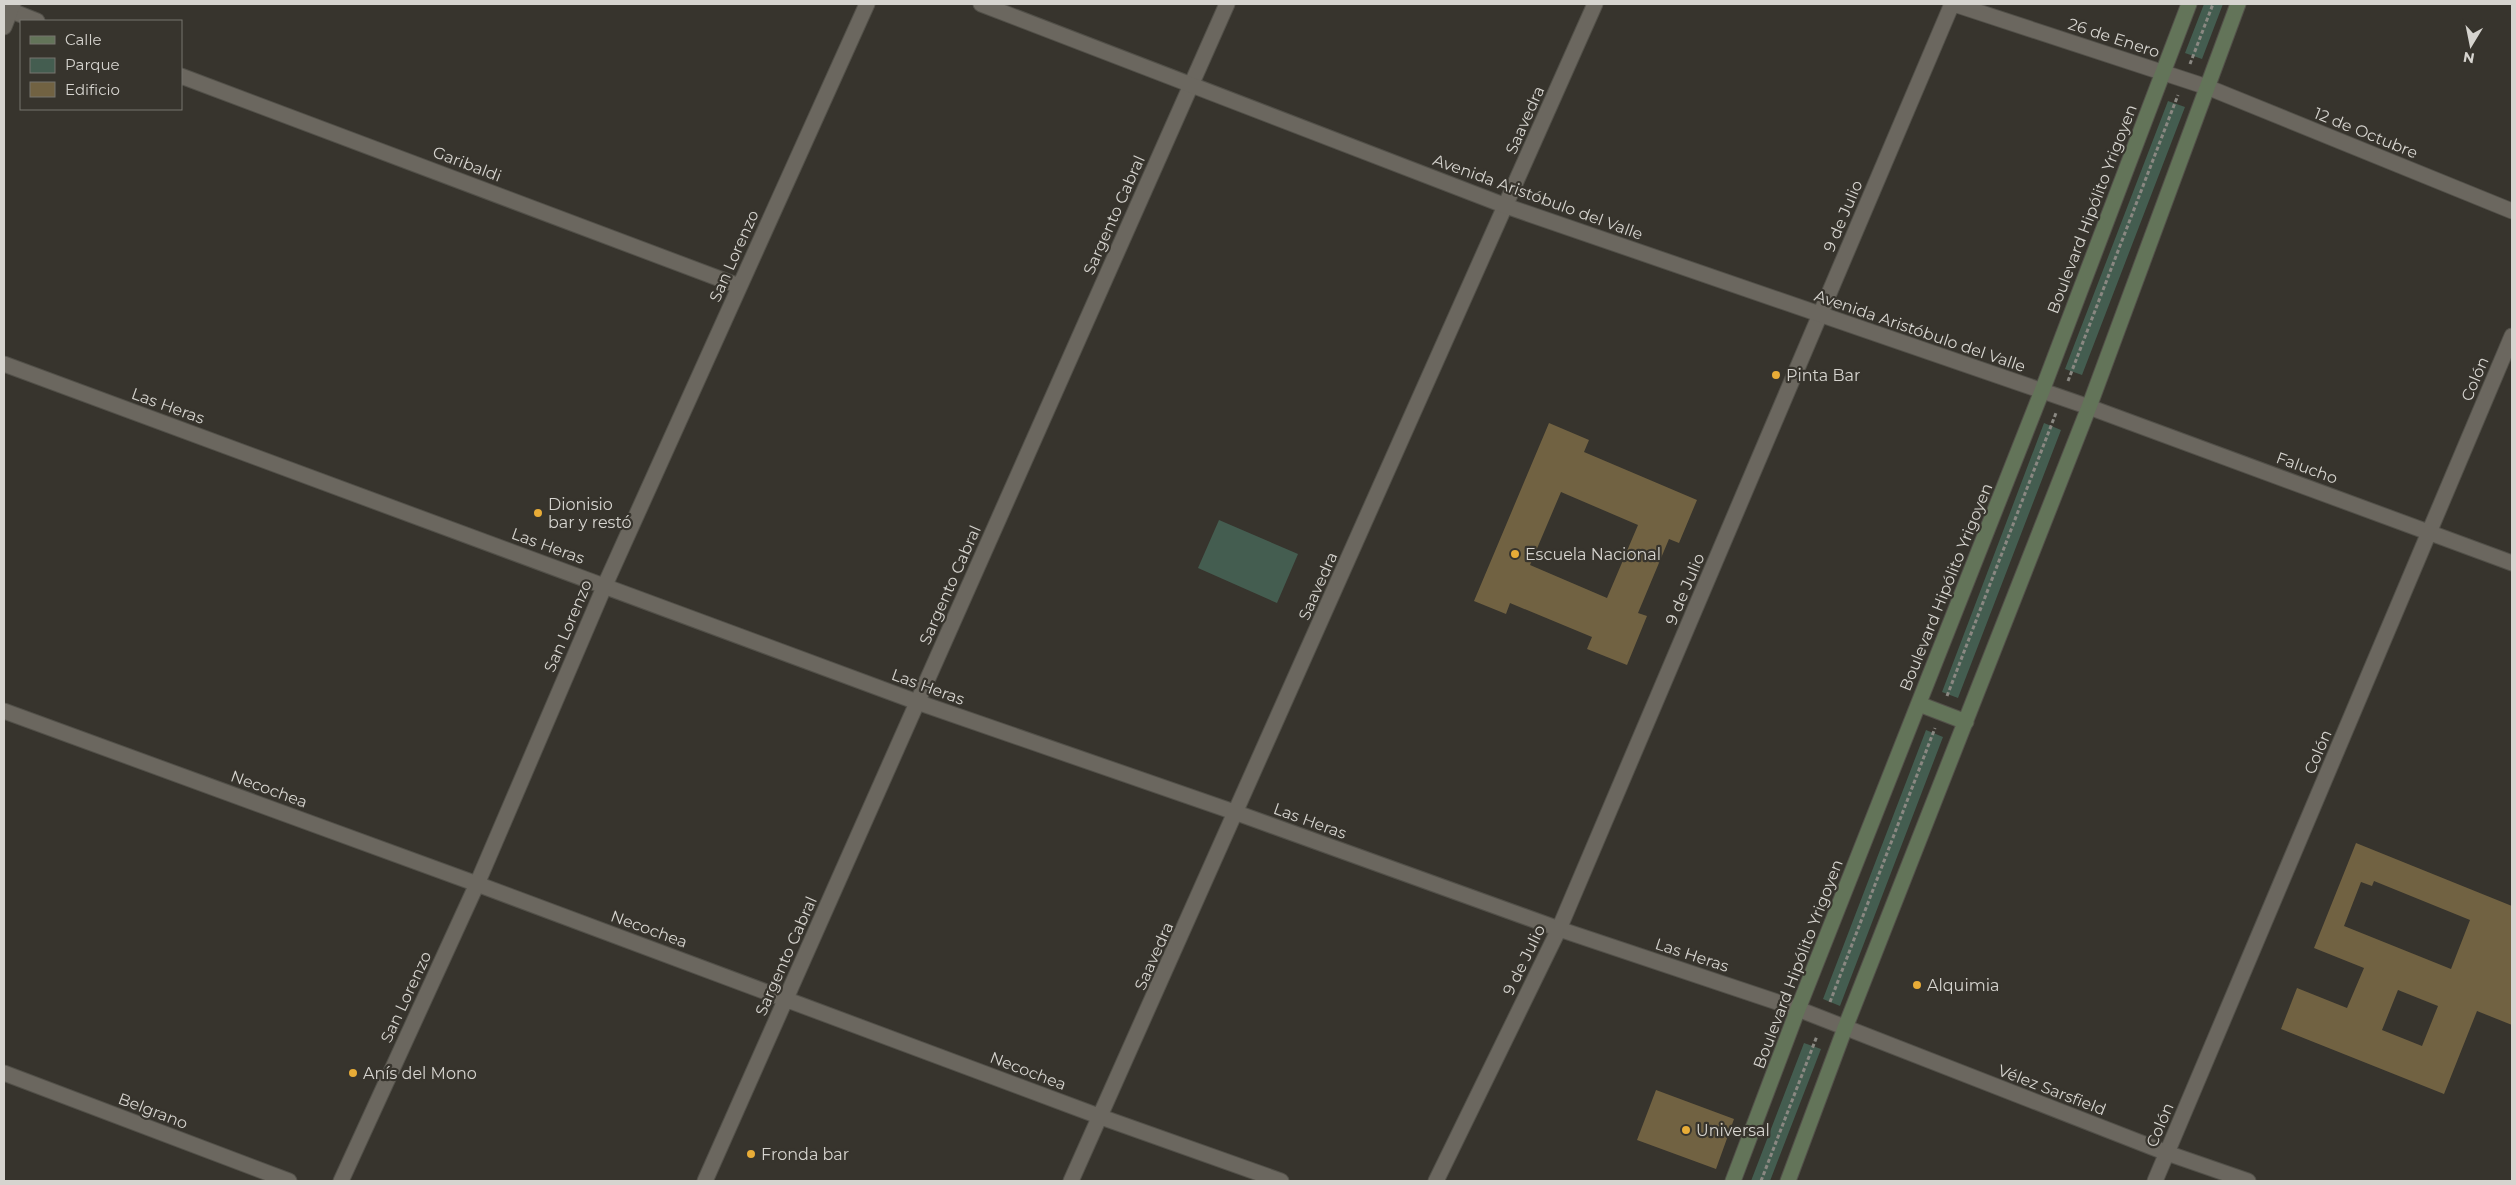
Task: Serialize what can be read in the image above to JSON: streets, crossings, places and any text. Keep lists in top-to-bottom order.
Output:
{
  "streets": {
    "main road": ["Boulevard Hipólito Yrigoyen"],
    "street": [
      "26 de Enero",
      "Saavedra",
      "12 de Octubre",
      "Garibaldi",
      "Avenida Aristóbulo del Valle",
      "Sargento Cabral",
      "9 de Julio",
      "San Lorenzo",
      "Colón",
      "Las Heras",
      "Falucho",
      "Necochea",
      "Vélez Sarsfield",
      "Belgrano"
    ]
  },
  "crossings": [
    ["26 de Enero", "12 de Octubre"],
    ["26 de Enero", "Boulevard Hipólito Yrigoyen"],
    ["26 de Enero", "9 de Julio"],
    ["Saavedra", "Avenida Aristóbulo del Valle"],
    ["Saavedra", "Las Heras"],
    ["Saavedra", "Necochea"],
    ["Garibaldi", "San Lorenzo"],
    ["Avenida Aristóbulo del Valle", "Boulevard Hipólito Yrigoyen"],
    ["Avenida Aristóbulo del Valle", "Sargento Cabral"],
    ["Avenida Aristóbulo del Valle", "9 de Julio"],
    ["Avenida Aristóbulo del Valle", "Falucho"],
    ["Boulevard Hipólito Yrigoyen", "Las Heras"],
    ["Sargento Cabral", "Las Heras"],
    ["Sargento Cabral", "Necochea"],
    ["9 de Julio", "Las Heras"],
    ["San Lorenzo", "Las Heras"],
    ["San Lorenzo", "Necochea"],
    ["Colón", "Falucho"],
    ["Colón", "Vélez Sarsfield"],
    ["Las Heras", "Vélez Sarsfield"]
  ],
  "places": [
    "Pinta Bar",
    "Dionisio bar y restó",
    "Escuela Nacional",
    "Alquimia",
    "Anís del Mono",
    "Universal",
    "Fronda bar"
  ],
  "legend": ["Calle", "Parque", "Edificio"],
  "north": "bottom"
}
